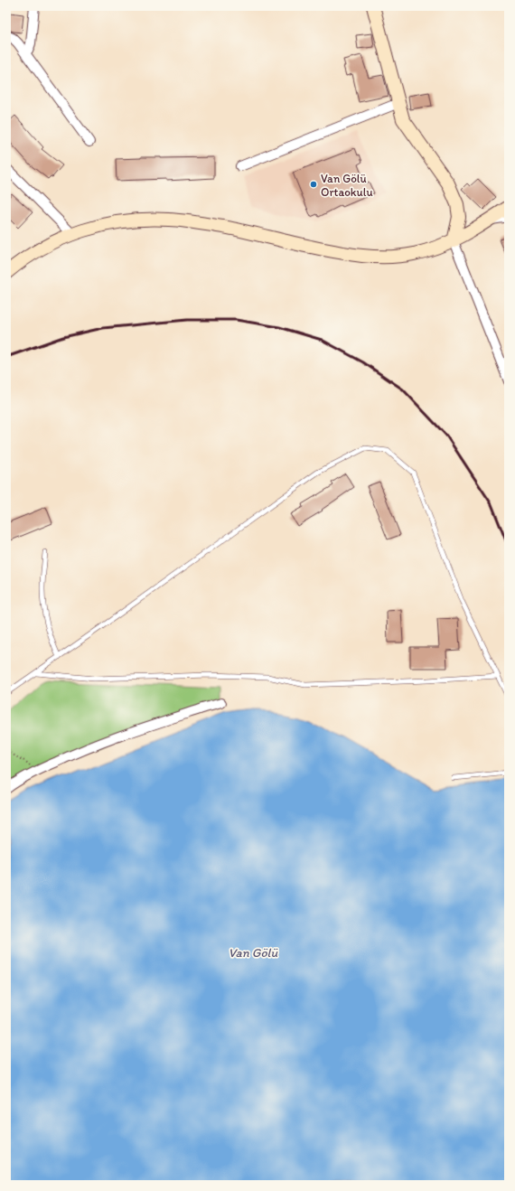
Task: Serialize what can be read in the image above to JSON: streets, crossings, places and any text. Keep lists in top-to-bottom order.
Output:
{
  "water": ["Van Gölü"],
  "places": ["Van Gölü Ortaokulu"]
}
